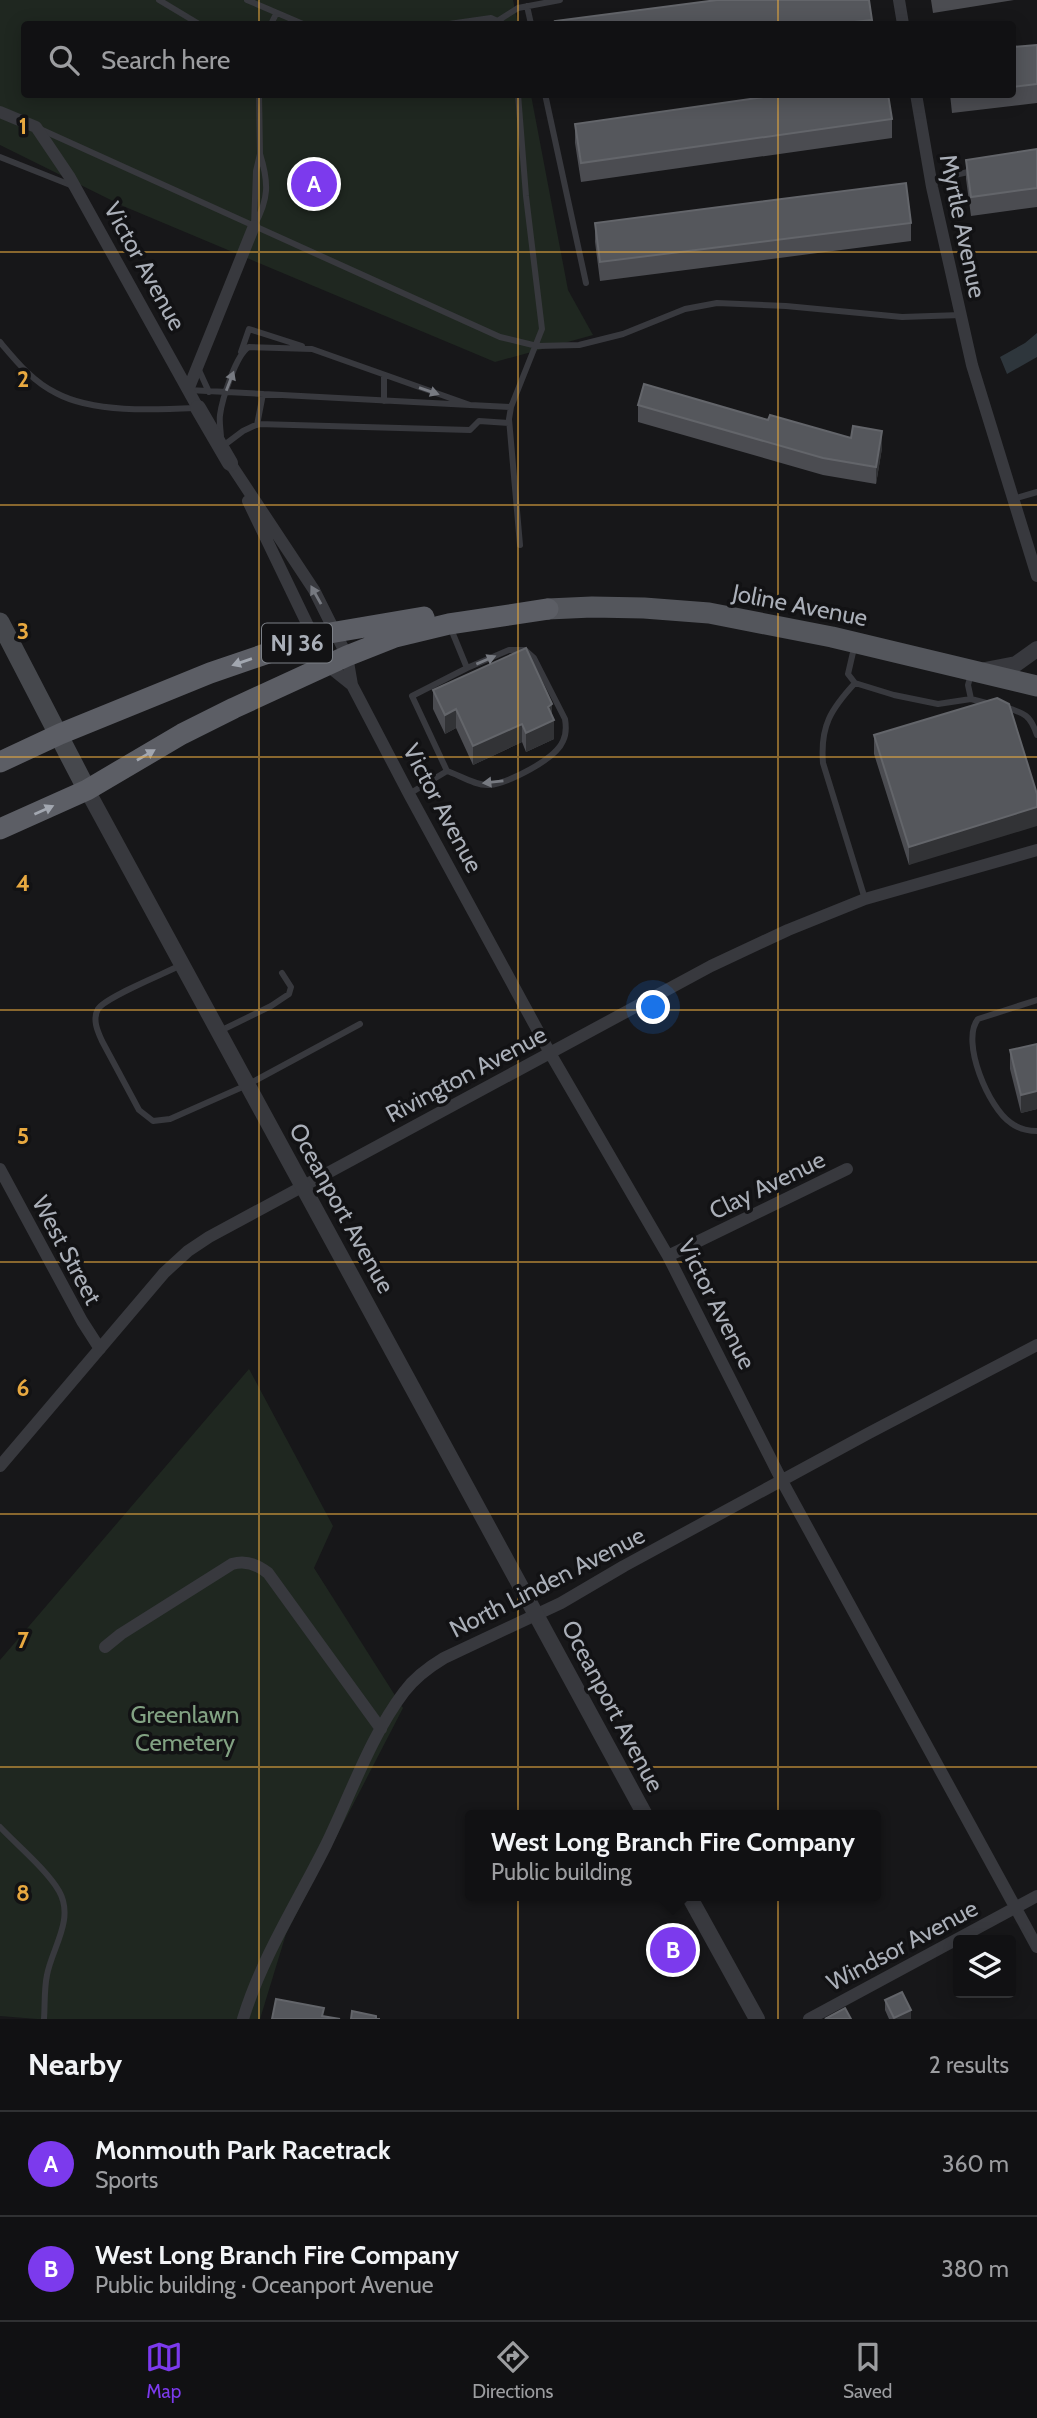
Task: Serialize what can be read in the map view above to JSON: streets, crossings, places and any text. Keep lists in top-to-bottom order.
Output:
{
  "streets": {
    "highway": ["NJ 36"],
    "main road": ["Joline Avenue", "Oceanport Avenue"],
    "street": [
      "Myrtle Avenue",
      "Victor Avenue",
      "Rivington Avenue",
      "Clay Avenue",
      "West Street",
      "North Linden Avenue",
      "Windsor Avenue"
    ]
  },
  "crossings": [
    ["Victor Avenue", "NJ 36"],
    ["Victor Avenue", "Rivington Avenue"],
    ["Victor Avenue", "Clay Avenue"],
    ["Victor Avenue", "North Linden Avenue"],
    ["Victor Avenue", "Windsor Avenue"],
    ["Joline Avenue", "NJ 36"],
    ["NJ 36", "Oceanport Avenue"],
    ["Rivington Avenue", "Oceanport Avenue"],
    ["Rivington Avenue", "West Street"],
    ["Oceanport Avenue", "North Linden Avenue"]
  ],
  "parks": ["Greenlawn Cemetery"],
  "page": {
    "search": "Search here",
    "pins": ["A", "B"],
    "popup": ["West Long Branch Fire Company", "Public building"],
    "heading": ["Nearby", "2 results"],
    "list": [
      {
        "mark": "A",
        "name": "Monmouth Park Racetrack",
        "note": "Sports",
        "value": "360 m"
      },
      {
        "mark": "B",
        "name": "West Long Branch Fire Company",
        "note": "Public building · Oceanport Avenue",
        "value": "380 m"
      }
    ],
    "nav": ["Map", "Directions", "Saved"]
  },
  "grid": {
    "rows": [
      "1",
      "2",
      "3",
      "4",
      "5",
      "6",
      "7",
      "8"
    ]
  }
}
